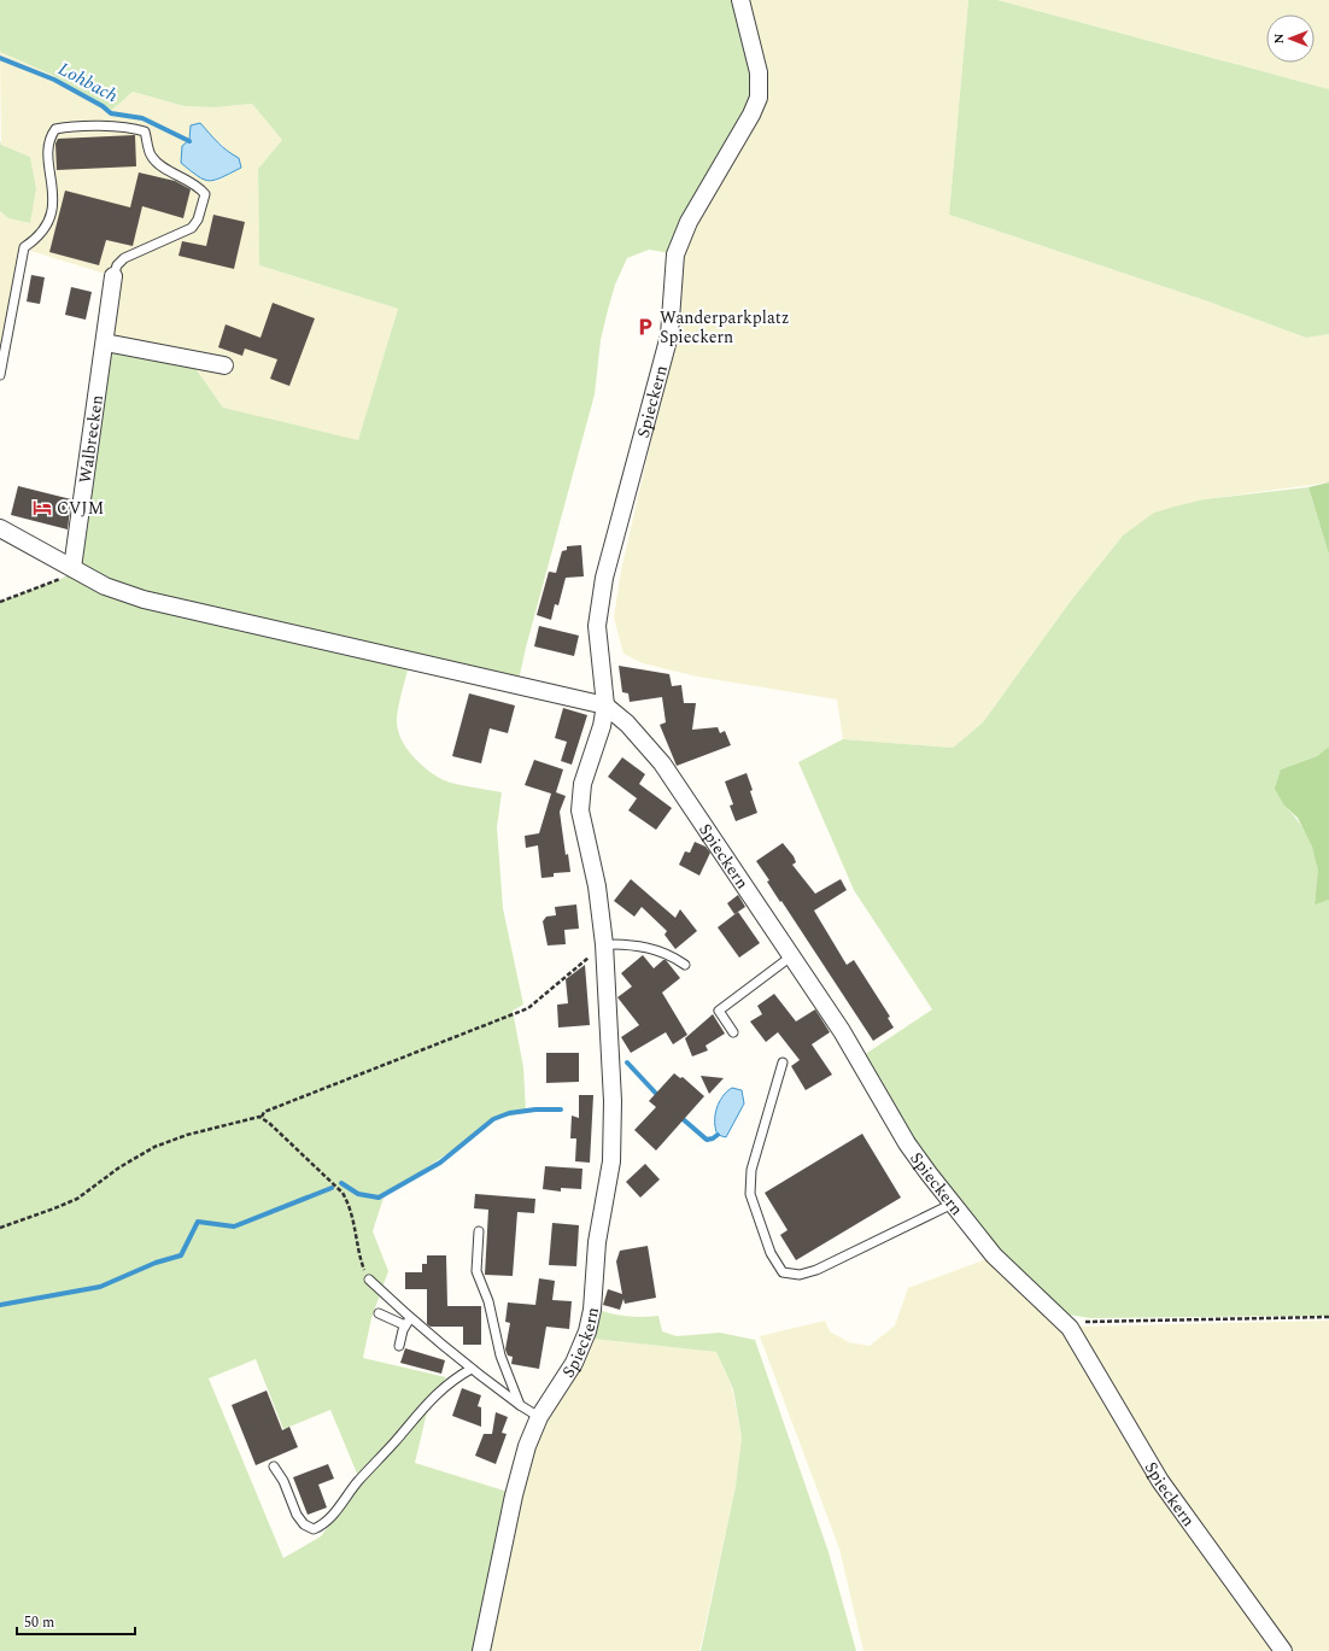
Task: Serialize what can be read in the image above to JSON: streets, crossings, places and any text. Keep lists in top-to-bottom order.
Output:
{
  "streets": {
    "street": ["Spieckern", "Walbrecken"]
  },
  "crossings": [
    ["Spieckern", "Walbrecken"]
  ],
  "water": ["Lohbach"],
  "places": {
    "parking": ["Wanderparkplatz Spieckern"],
    "hotel": ["CVJM"]
  },
  "scale_bar": "50 m",
  "north": "left"
}
